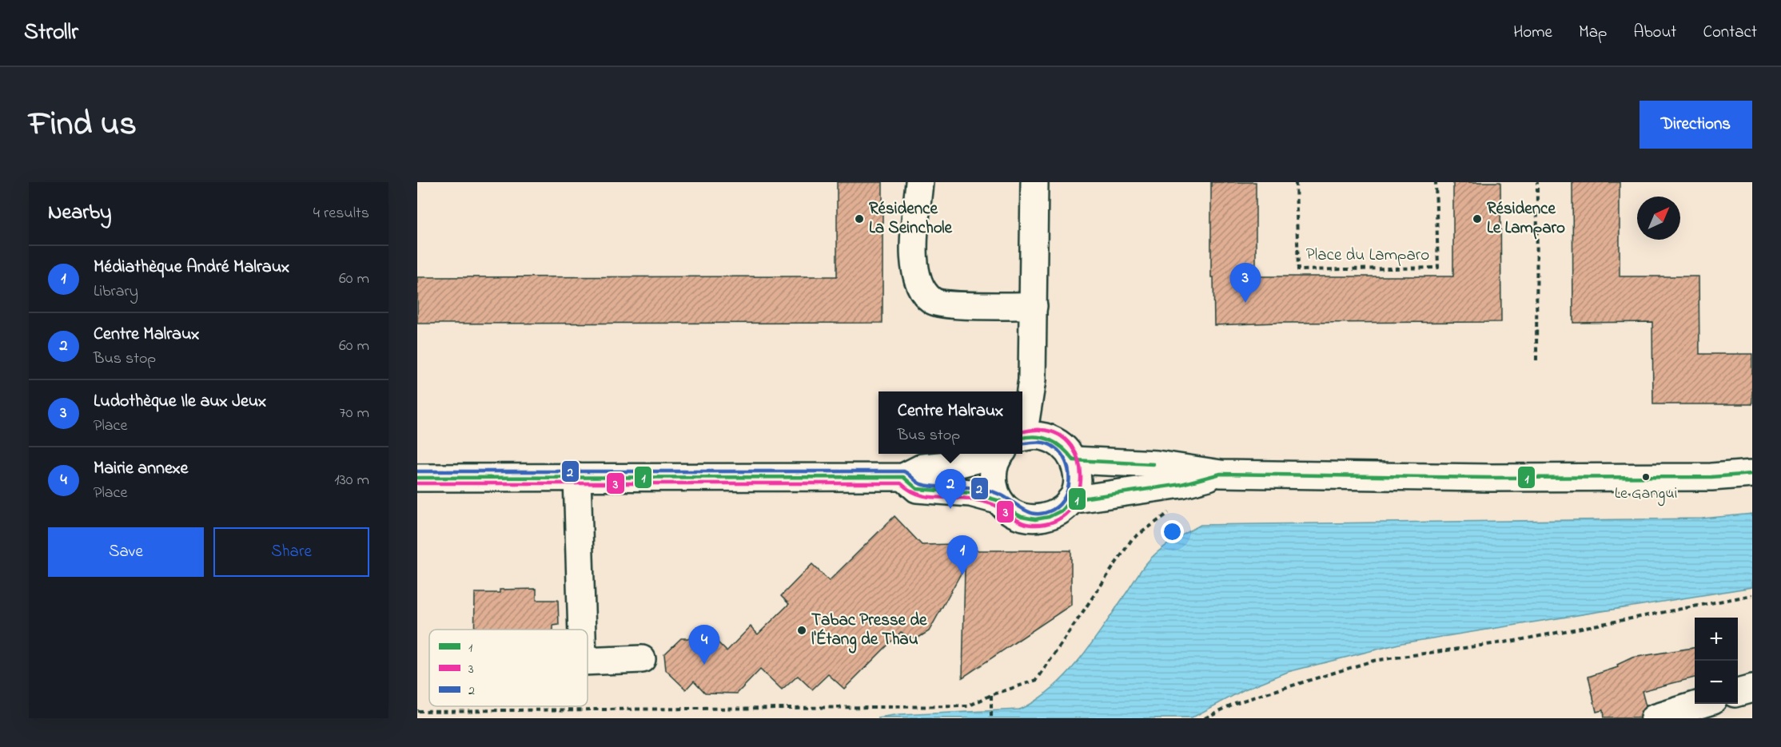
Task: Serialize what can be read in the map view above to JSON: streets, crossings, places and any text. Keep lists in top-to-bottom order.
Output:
{
  "streets": {
    "path": ["Place du Lamparo"]
  },
  "places": [
    "Résidence La Seinchole",
    "Résidence Le Lamparo",
    "Le Gangui",
    "Tabac Presse de l'Étang de Thau"
  ],
  "lines": ["transit line 3", "transit line 1", "transit line 2"],
  "legend": ["1", "3", "2"],
  "north": "top right",
  "page": {
    "header": "Strollr",
    "nav": [
      "Home",
      "Map",
      "About",
      "Contact"
    ],
    "title": "Find us",
    "buttons": [
      "Directions",
      ["Save", "Share"]
    ],
    "heading": ["Nearby", "4 results"],
    "list": [
      {
        "mark": "1",
        "name": "Médiathèque André Malraux",
        "note": "Library",
        "value": "60 m"
      },
      {
        "mark": "2",
        "name": "Centre Malraux",
        "note": "Bus stop",
        "value": "60 m"
      },
      {
        "mark": "3",
        "name": "Ludothèque Ile aux Jeux",
        "note": "Place",
        "value": "70 m"
      },
      {
        "mark": "4",
        "name": "Mairie annexe",
        "note": "Place",
        "value": "130 m"
      }
    ],
    "pins": [
      "3",
      "2",
      "1",
      "4"
    ],
    "popup": ["Centre Malraux", "Bus stop"],
    "map_buttons": ["+", "−"]
  }
}
